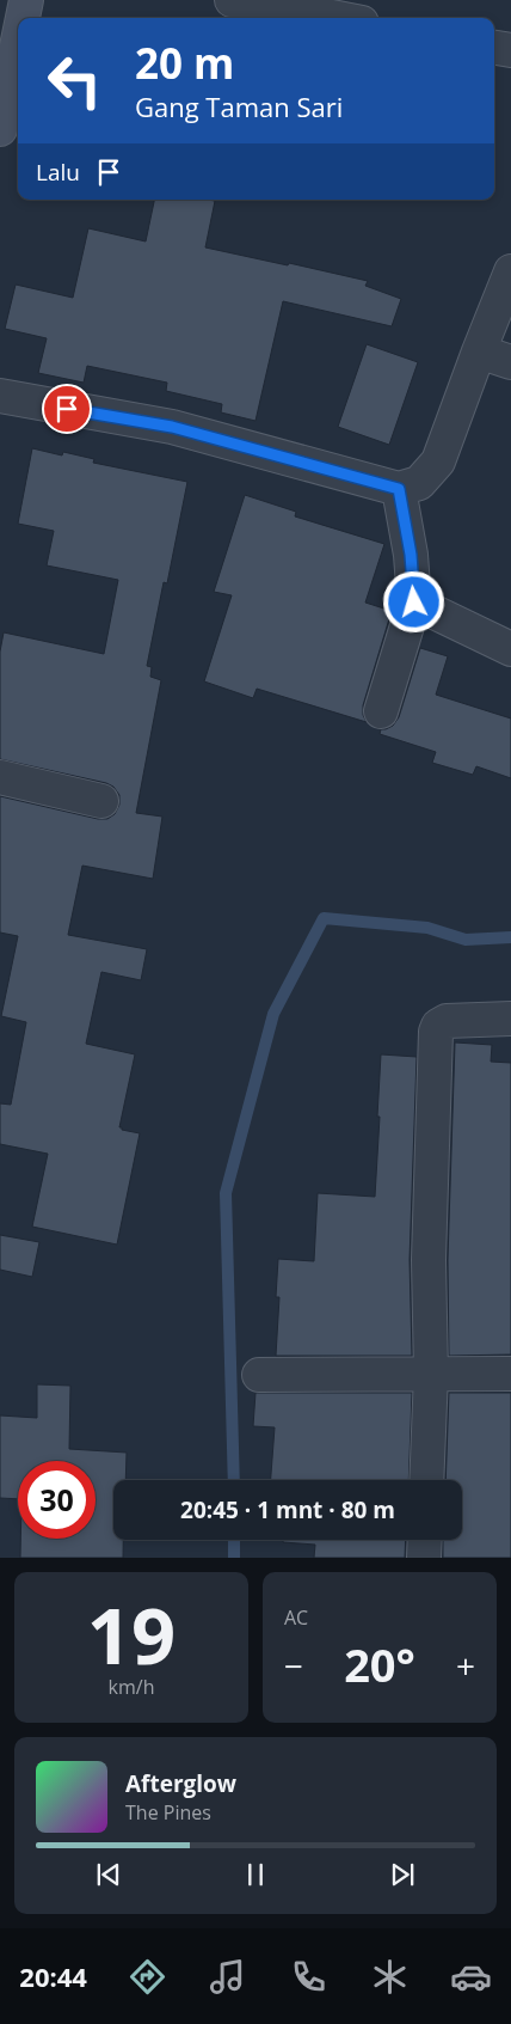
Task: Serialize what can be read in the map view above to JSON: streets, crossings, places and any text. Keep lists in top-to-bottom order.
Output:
{
  "page": {
    "turn": ["20 m", "Gang Taman Sari"],
    "then": "Lalu",
    "limit": "30",
    "trip": "20:45 · 1 mnt · 80 m",
    "tile": [
      ["19", "km/h"],
      "AC"
    ],
    "heat": ["−", "20°", "+"],
    "song": ["Afterglow", "The Pines"],
    "tabs": "20:44"
  }
}
